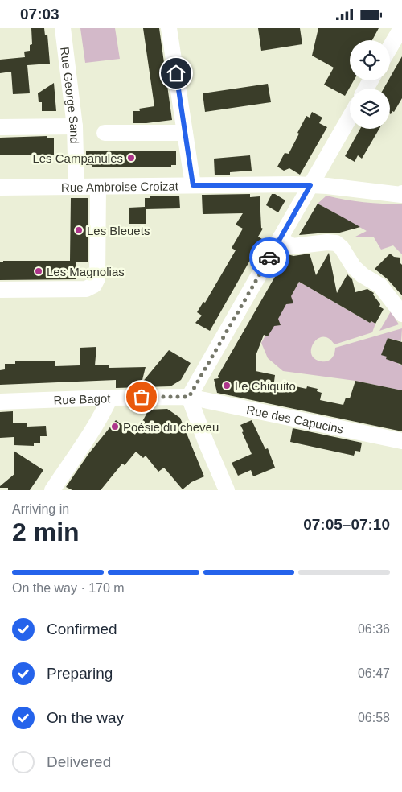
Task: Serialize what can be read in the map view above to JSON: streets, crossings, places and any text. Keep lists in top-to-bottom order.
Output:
{
  "streets": {
    "street": [
      "Rue George Sand",
      "Rue Ambroise Croizat",
      "Rue Bagot",
      "Rue des Capucins"
    ]
  },
  "crossings": [
    ["Rue George Sand", "Rue Ambroise Croizat"],
    ["Rue Bagot", "Rue des Capucins"]
  ],
  "places": [
    "Les Campanules",
    "Les Bleuets",
    "Les Magnolias",
    "Le Chiquito",
    "Poésie du cheveu"
  ],
  "page": {
    "status": "07:03",
    "heading": ["2 min", "Arriving in", "07:05–07:10"],
    "bar": "On the way · 170 m",
    "list": [
      ["Confirmed", "06:36"],
      ["Preparing", "06:47"],
      ["On the way", "06:58"],
      "Delivered"
    ]
  }
}
